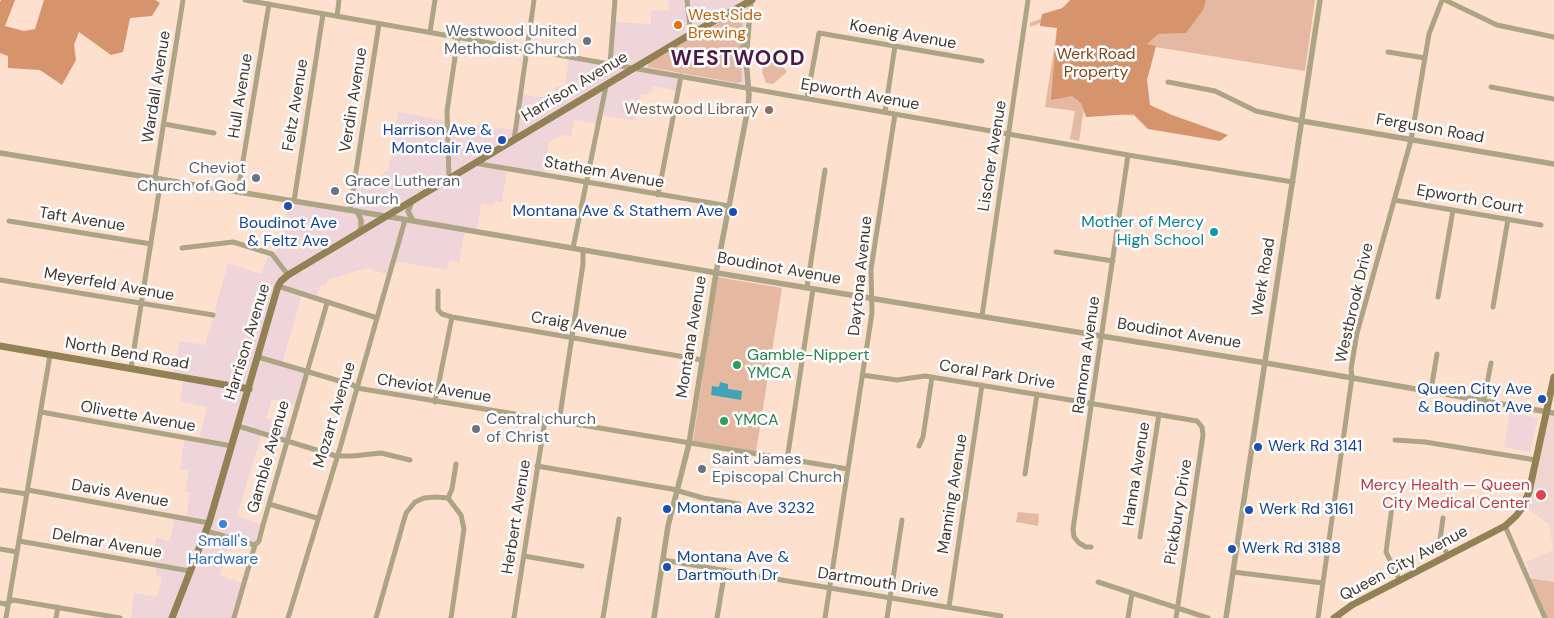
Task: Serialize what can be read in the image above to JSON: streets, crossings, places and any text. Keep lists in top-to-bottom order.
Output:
{
  "streets": {
    "main road": ["Harrison Avenue", "North Bend Road", "Queen City Avenue"],
    "street": [
      "Koenig Avenue",
      "Wardall Avenue",
      "Epworth Avenue",
      "Hull Avenue",
      "Verdin Avenue",
      "Feltz Avenue",
      "Ferguson Road",
      "Lischer Avenue",
      "Stathem Avenue",
      "Epworth Court",
      "Taft Avenue",
      "Boudinot Avenue",
      "Daytona Avenue",
      "Werk Road",
      "Meyerfeld Avenue",
      "Westbrook Drive",
      "Craig Avenue",
      "Montana Avenue",
      "Ramona Avenue",
      "Coral Park Drive",
      "Cheviot Avenue",
      "Mozart Avenue",
      "Olivette Avenue",
      "Gamble Avenue",
      "Hanna Avenue",
      "Davis Avenue",
      "Manning Avenue",
      "Pickbury Drive",
      "Herbert Avenue",
      "Delmar Avenue",
      "Dartmouth Drive"
    ]
  },
  "crossings": [
    ["Koenig Avenue", "Epworth Avenue"],
    ["Wardall Avenue", "Taft Avenue"],
    ["Wardall Avenue", "Boudinot Avenue"],
    ["Wardall Avenue", "Meyerfeld Avenue"],
    ["Wardall Avenue", "North Bend Road"],
    ["Harrison Avenue", "Epworth Avenue"],
    ["Harrison Avenue", "Stathem Avenue"],
    ["Harrison Avenue", "Boudinot Avenue"],
    ["Harrison Avenue", "Montana Avenue"],
    ["Harrison Avenue", "North Bend Road"],
    ["Harrison Avenue", "Cheviot Avenue"],
    ["Harrison Avenue", "Olivette Avenue"],
    ["Harrison Avenue", "Davis Avenue"],
    ["Harrison Avenue", "Delmar Avenue"],
    ["Epworth Avenue", "Hull Avenue"],
    ["Epworth Avenue", "Verdin Avenue"],
    ["Epworth Avenue", "Feltz Avenue"],
    ["Epworth Avenue", "Lischer Avenue"],
    ["Epworth Avenue", "Daytona Avenue"],
    ["Epworth Avenue", "Werk Road"],
    ["Epworth Avenue", "Montana Avenue"],
    ["Epworth Avenue", "Ramona Avenue"],
    ["Hull Avenue", "Boudinot Avenue"],
    ["Verdin Avenue", "Boudinot Avenue"],
    ["Feltz Avenue", "Boudinot Avenue"],
    ["Ferguson Road", "Werk Road"],
    ["Ferguson Road", "Westbrook Drive"],
    ["Lischer Avenue", "Boudinot Avenue"],
    ["Stathem Avenue", "Montana Avenue"],
    ["Epworth Court", "Westbrook Drive"],
    ["Boudinot Avenue", "Daytona Avenue"],
    ["Boudinot Avenue", "Werk Road"],
    ["Boudinot Avenue", "Westbrook Drive"],
    ["Boudinot Avenue", "Montana Avenue"],
    ["Boudinot Avenue", "Ramona Avenue"],
    ["Boudinot Avenue", "Mozart Avenue"],
    ["Boudinot Avenue", "Queen City Avenue"],
    ["Daytona Avenue", "Coral Park Drive"],
    ["Daytona Avenue", "Cheviot Avenue"],
    ["Daytona Avenue", "Dartmouth Drive"],
    ["Craig Avenue", "Montana Avenue"],
    ["Montana Avenue", "Cheviot Avenue"],
    ["Ramona Avenue", "Coral Park Drive"],
    ["Coral Park Drive", "Hanna Avenue"],
    ["Coral Park Drive", "Manning Avenue"],
    ["Coral Park Drive", "Pickbury Drive"],
    ["Cheviot Avenue", "Mozart Avenue"],
    ["Cheviot Avenue", "Gamble Avenue"],
    ["Cheviot Avenue", "Herbert Avenue"],
    ["Manning Avenue", "Dartmouth Drive"]
  ],
  "districts": ["WESTWOOD"],
  "parks": ["Werk Road Property"],
  "places": [
    "West Side Brewing",
    "Westwood United Methodist Church",
    "Westwood Library",
    "Harrison Ave & Montclair Ave",
    "Cheviot Church of God",
    "Grace Lutheran Church",
    "Boudinot Ave & Feltz Ave",
    "Montana Ave & Stathem Ave",
    "Mother of Mercy High School",
    "Gamble-Nippert YMCA",
    "Queen City Ave & Boudinot Ave",
    "YMCA",
    "Central church of Christ",
    "Werk Rd 3141",
    "Saint James Episcopal Church",
    "Mercy Health — Queen City Medical Center",
    "Montana Ave 3232",
    "Werk Rd 3161",
    "Small's Hardware",
    "Werk Rd 3188",
    "Montana Ave & Dartmouth Dr"
  ]
}
